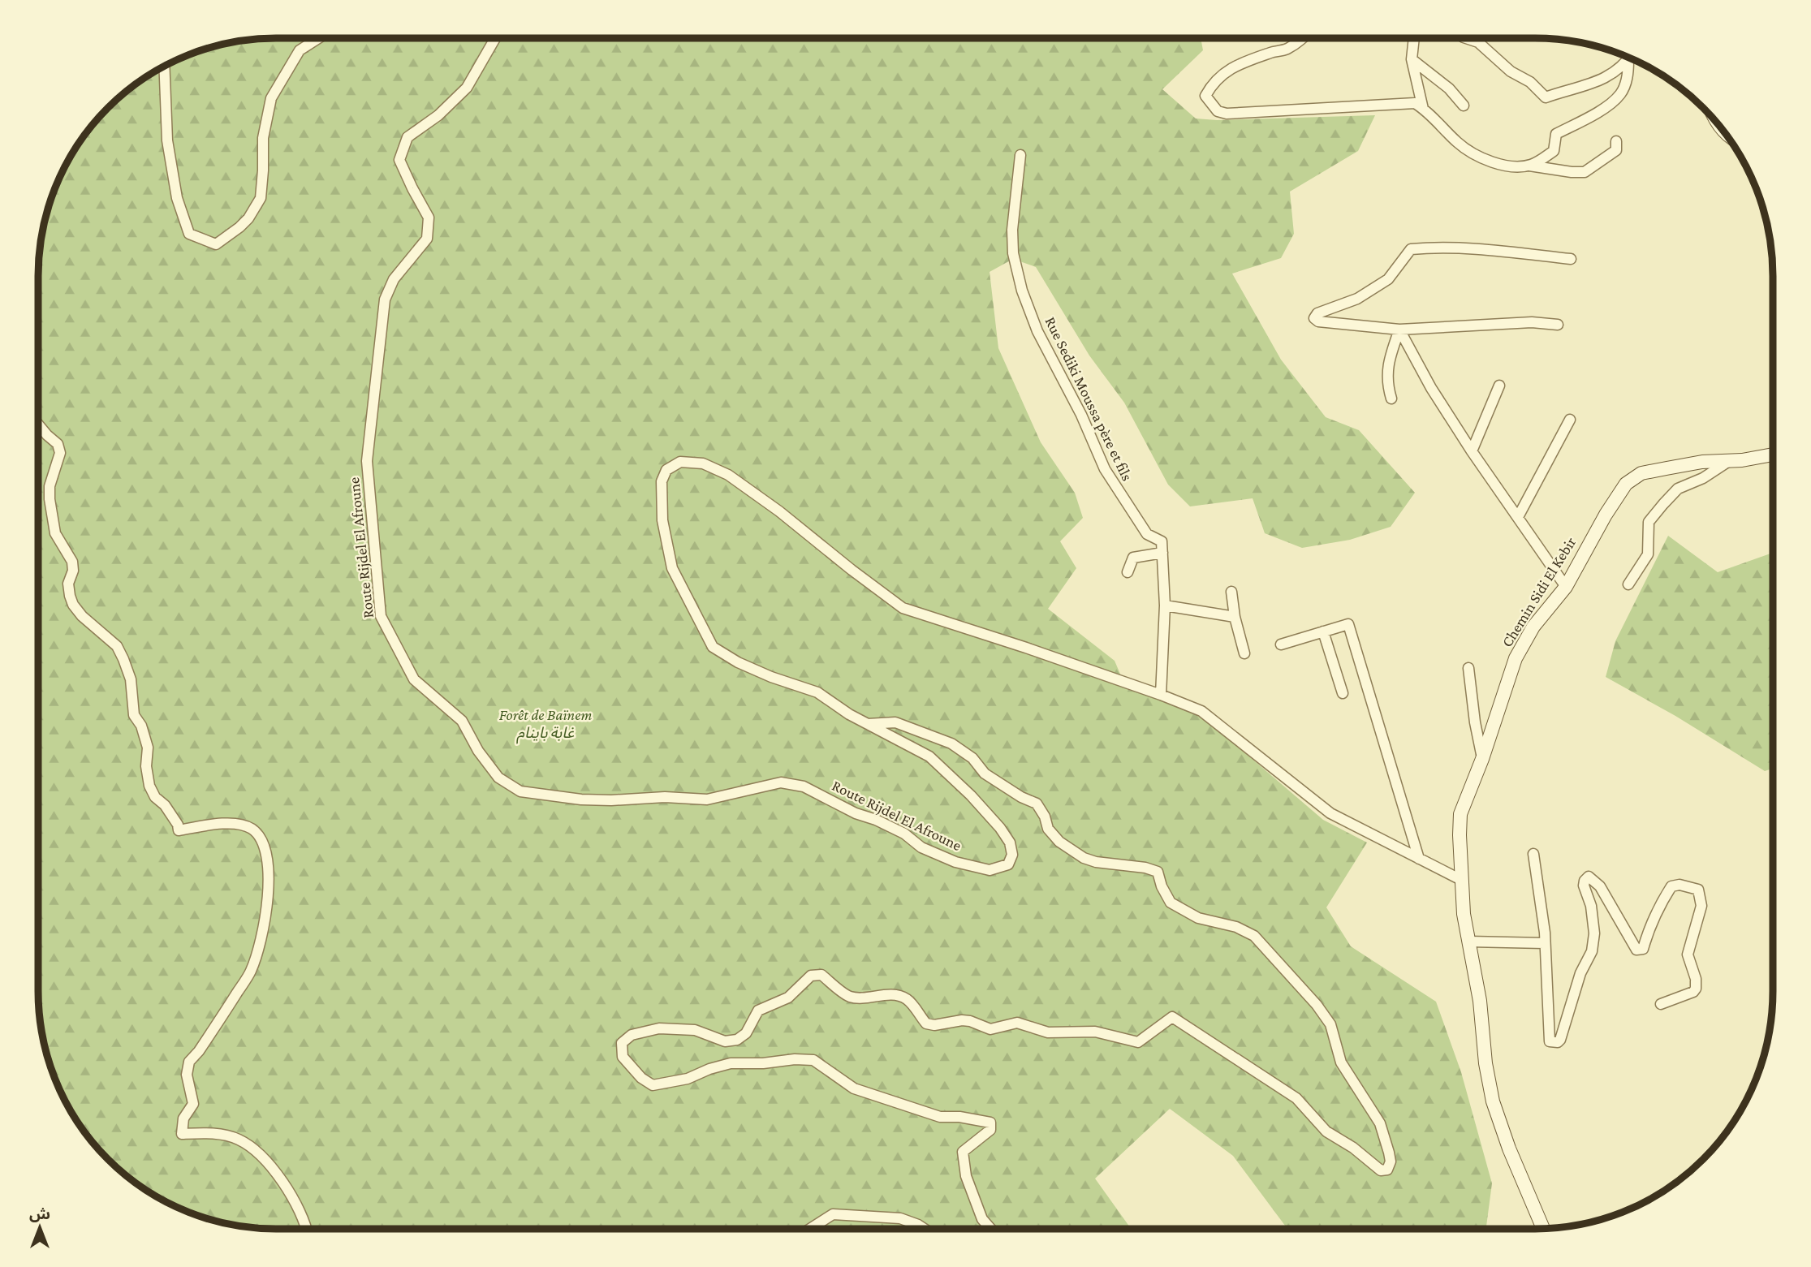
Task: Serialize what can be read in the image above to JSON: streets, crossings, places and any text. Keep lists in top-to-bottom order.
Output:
{
  "streets": {
    "street": ["Rue Sediki Moussa père et fils", "Route Rijdel El Afroune", "Chemin Sidi El Kebir"]
  },
  "parks": ["Forêt de Baïnem غابة باينام"],
  "north": "top"
}
